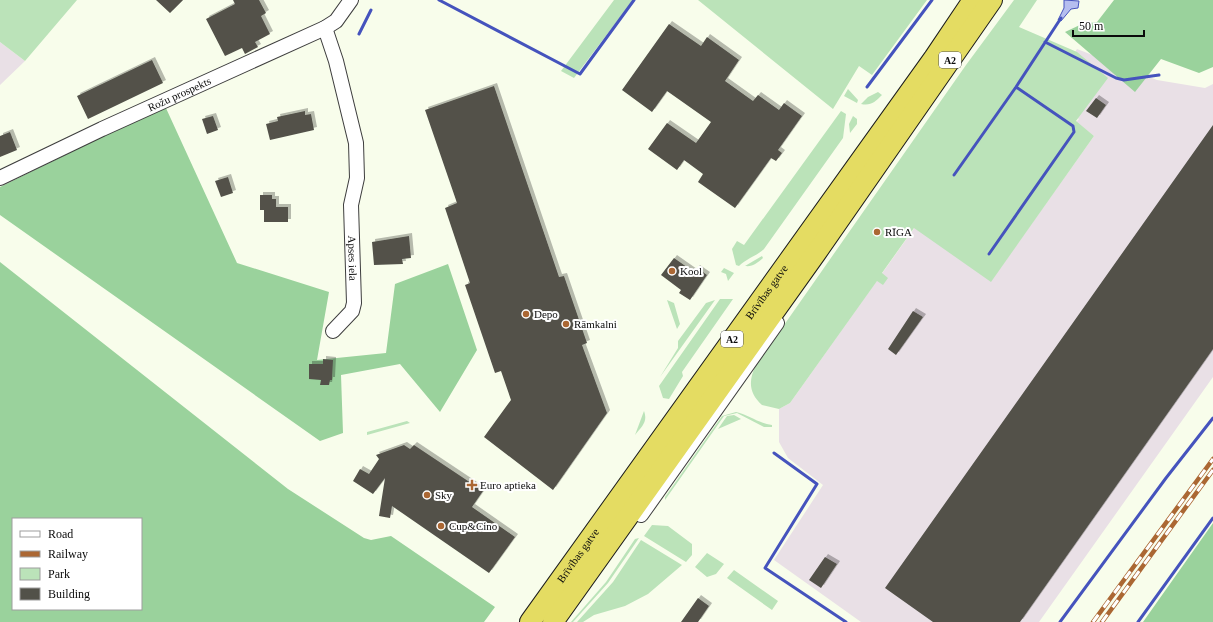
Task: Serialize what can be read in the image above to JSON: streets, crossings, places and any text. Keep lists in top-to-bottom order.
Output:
{
  "streets": {
    "highway": ["A2", "Brīvības gatve"],
    "street": ["Rožu prospekts", "Apses iela"]
  },
  "crossings": [
    ["Rožu prospekts", "Apses iela"]
  ],
  "places": {
    "other": [
      "RĪGA",
      "Kool",
      "Depo",
      "Rāmkalni",
      "Sky",
      "Cup&Cino"
    ],
    "health": ["Euro aptieka"]
  },
  "legend": [
    "Road",
    "Railway",
    "Park",
    "Building"
  ],
  "scale_bar": "50 m"
}
